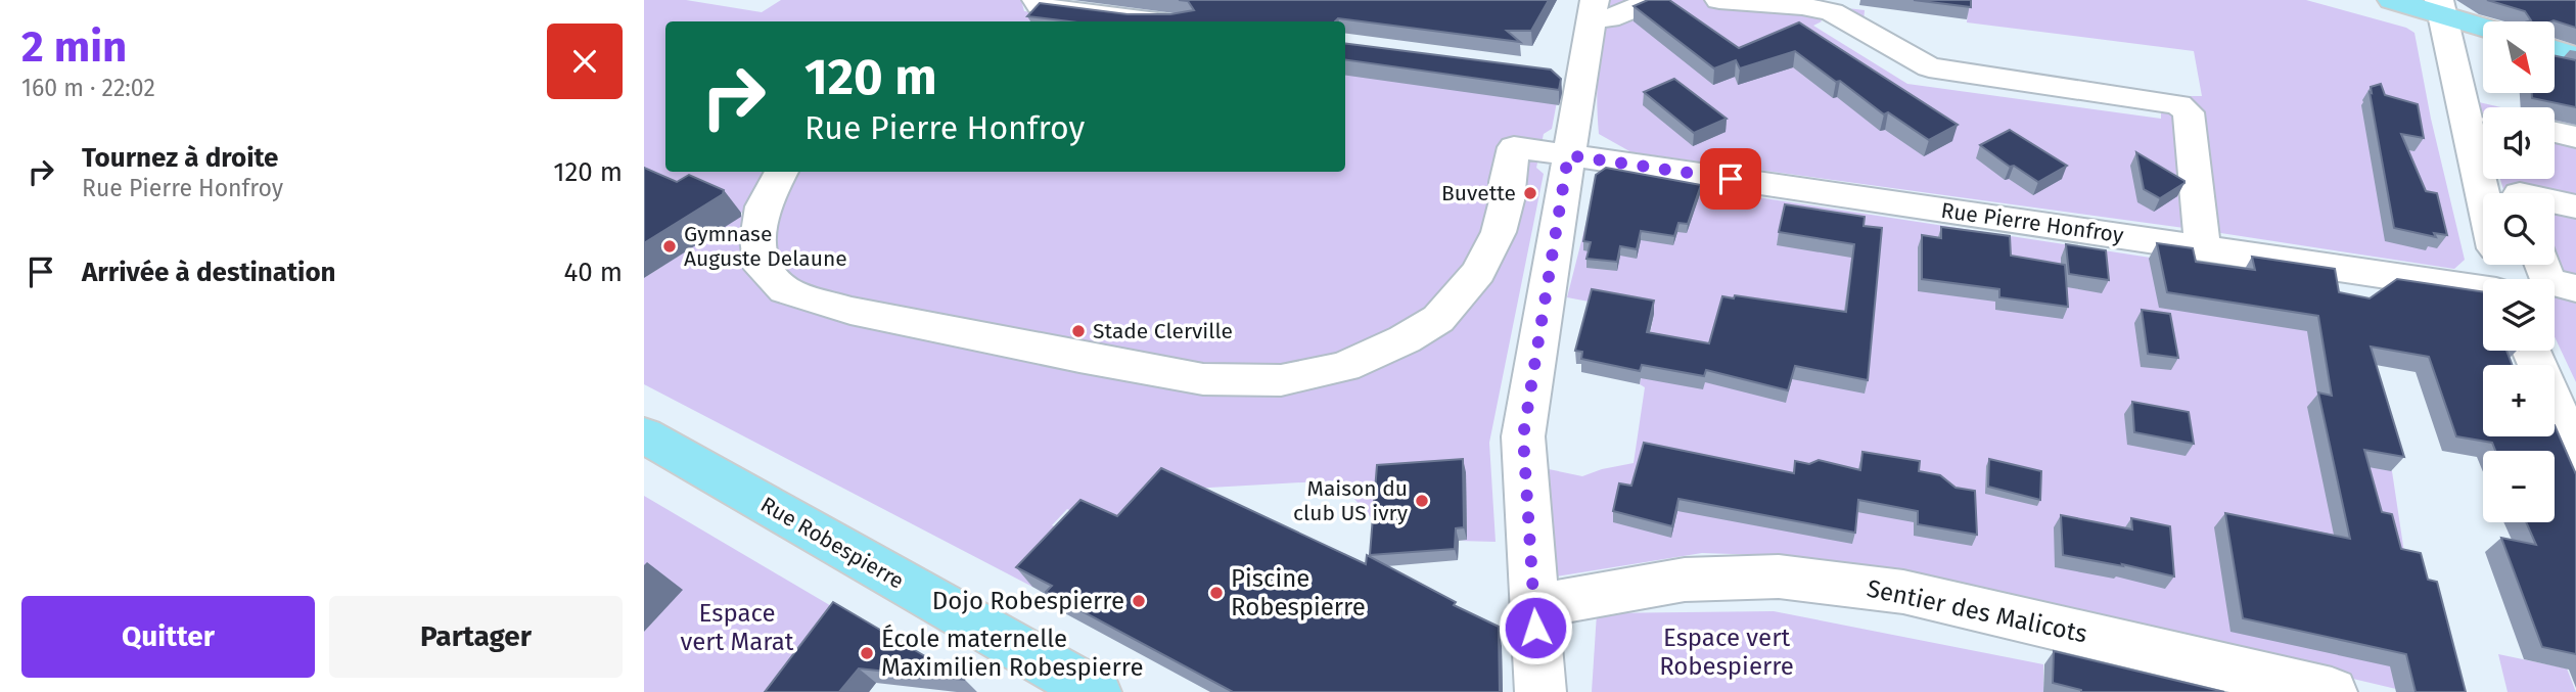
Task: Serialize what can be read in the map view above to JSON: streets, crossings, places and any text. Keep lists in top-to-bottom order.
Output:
{
  "streets": {
    "main road": ["Rue Robespierre"],
    "street": ["Rue Pierre Honfroy", "Sentier des Malicots"]
  },
  "parks": ["Espace vert Marat", "Espace vert Robespierre"],
  "places": [
    "Buvette",
    "Gymnase Auguste Delaune",
    "Stade Clerville",
    "Maison du club US ivry",
    "Piscine Robespierre",
    "Dojo Robespierre",
    "École maternelle Maximilien Robespierre"
  ],
  "north": "bottom right",
  "page": {
    "heading": ["2 min", "160 m · 22:02"],
    "map_buttons": ["+", "−"],
    "turn": ["120 m", "Rue Pierre Honfroy"],
    "list": [
      {
        "name": "Tournez à droite",
        "note": "Rue Pierre Honfroy",
        "value": "120 m"
      },
      {
        "name": "Arrivée à destination",
        "value": "40 m"
      }
    ],
    "buttons": ["Quitter", "Partager"]
  }
}
